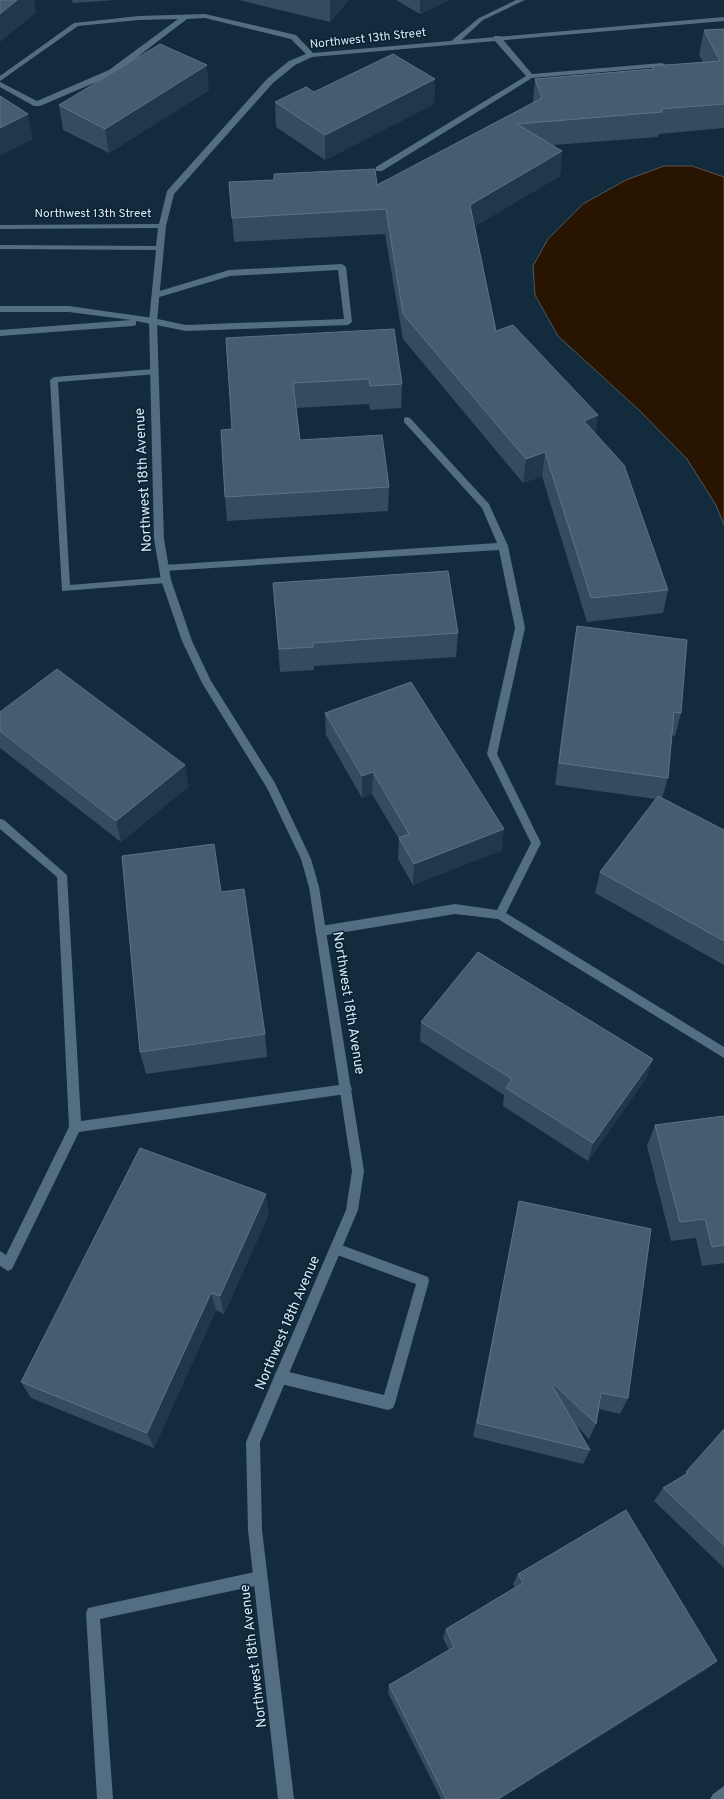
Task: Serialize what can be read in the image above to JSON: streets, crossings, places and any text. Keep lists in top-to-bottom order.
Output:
{
  "streets": {
    "street": ["Northwest 13th Street", "Northwest 18th Avenue"]
  },
  "crossings": [
    ["Northwest 13th Street", "Northwest 18th Avenue"]
  ]
}
